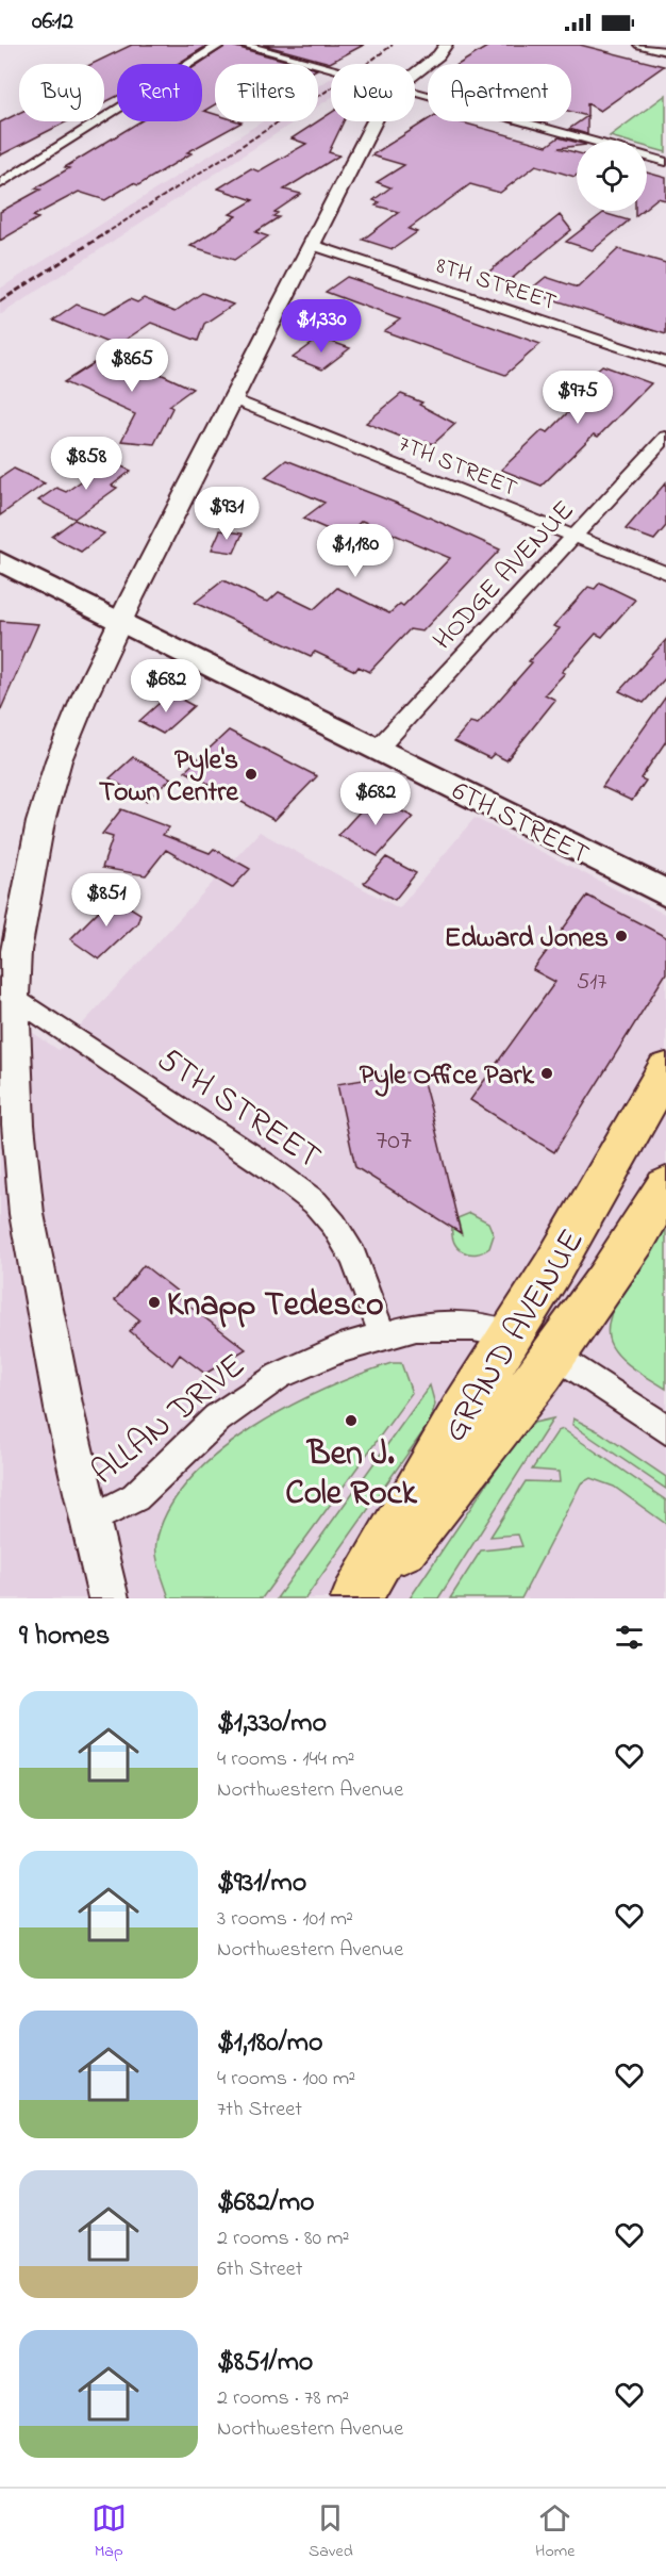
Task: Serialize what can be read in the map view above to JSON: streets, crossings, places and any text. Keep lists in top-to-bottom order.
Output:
{
  "streets": {
    "main road": ["6TH STREET", "GRAND AVENUE"],
    "street": [
      "8TH STREET",
      "7TH STREET",
      "HODGE AVENUE",
      "5TH STREET",
      "ALLAN DRIVE"
    ]
  },
  "crossings": [
    ["7TH STREET", "HODGE AVENUE"],
    ["HODGE AVENUE", "6TH STREET"],
    ["5TH STREET", "ALLAN DRIVE"],
    ["GRAND AVENUE", "ALLAN DRIVE"]
  ],
  "places": [
    "Pyle's Town Centre",
    "Edward Jones",
    "Pyle Office Park",
    "Knapp Tedesco",
    "Ben J. Cole Rock"
  ],
  "house_numbers": ["517", "707"],
  "page": {
    "status": "06:12",
    "chip": [
      "Buy",
      "Rent",
      "Filters",
      "New",
      "Apartment"
    ],
    "price": [
      "$1,330",
      "$865",
      "$975",
      "$858",
      "$931",
      "$1,180",
      "$682",
      "$682",
      "$851"
    ],
    "heading": "9 homes",
    "list": [
      {
        "name": "$1,330/mo",
        "note": "4 rooms · 144 m² · Northwestern Avenue"
      },
      {
        "name": "$931/mo",
        "note": "3 rooms · 101 m² · Northwestern Avenue"
      },
      {
        "name": "$1,180/mo",
        "note": "4 rooms · 100 m² · 7th Street"
      },
      {
        "name": "$682/mo",
        "note": "2 rooms · 80 m² · 6th Street"
      },
      {
        "name": "$851/mo",
        "note": "2 rooms · 78 m² · Northwestern Avenue"
      }
    ],
    "tabs": ["Map", "Saved", "Home"]
  }
}
